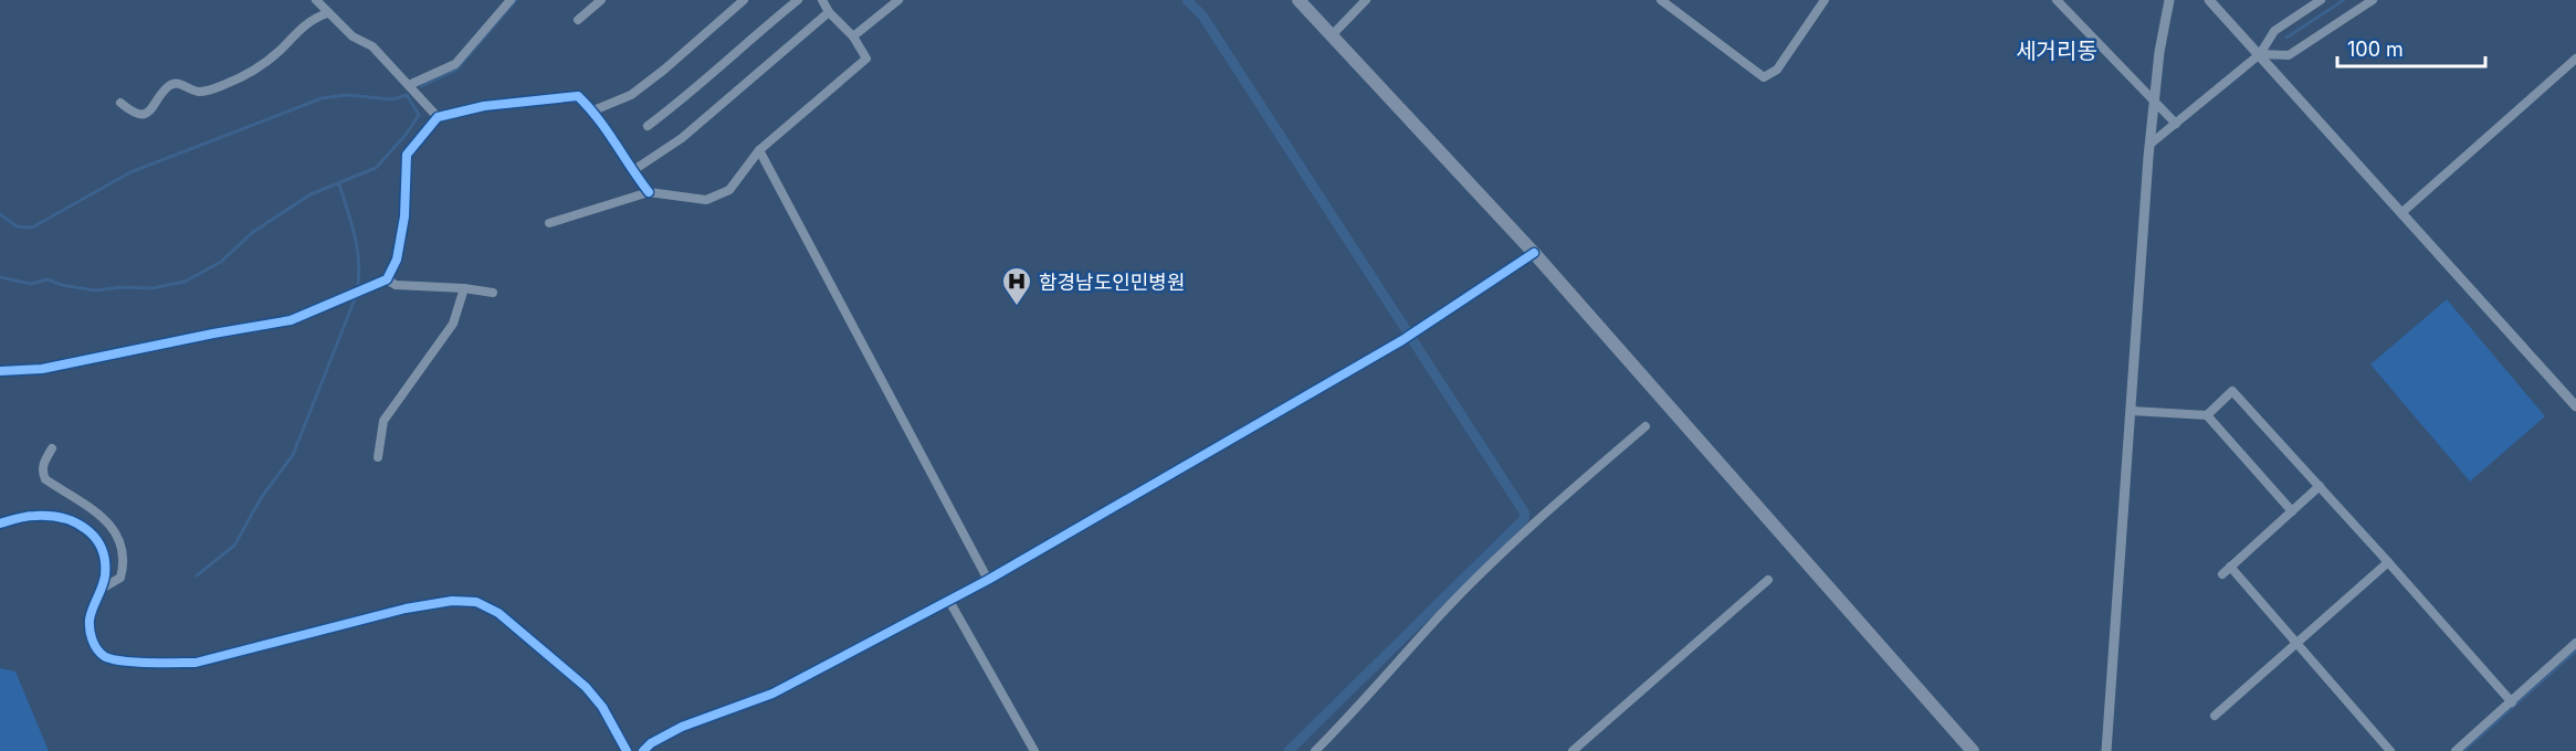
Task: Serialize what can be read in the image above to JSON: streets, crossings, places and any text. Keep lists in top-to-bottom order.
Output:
{
  "districts": ["세거리동"],
  "places": {
    "hospital": ["함경남도인민병원"]
  },
  "scale_bar": "100 m"
}
